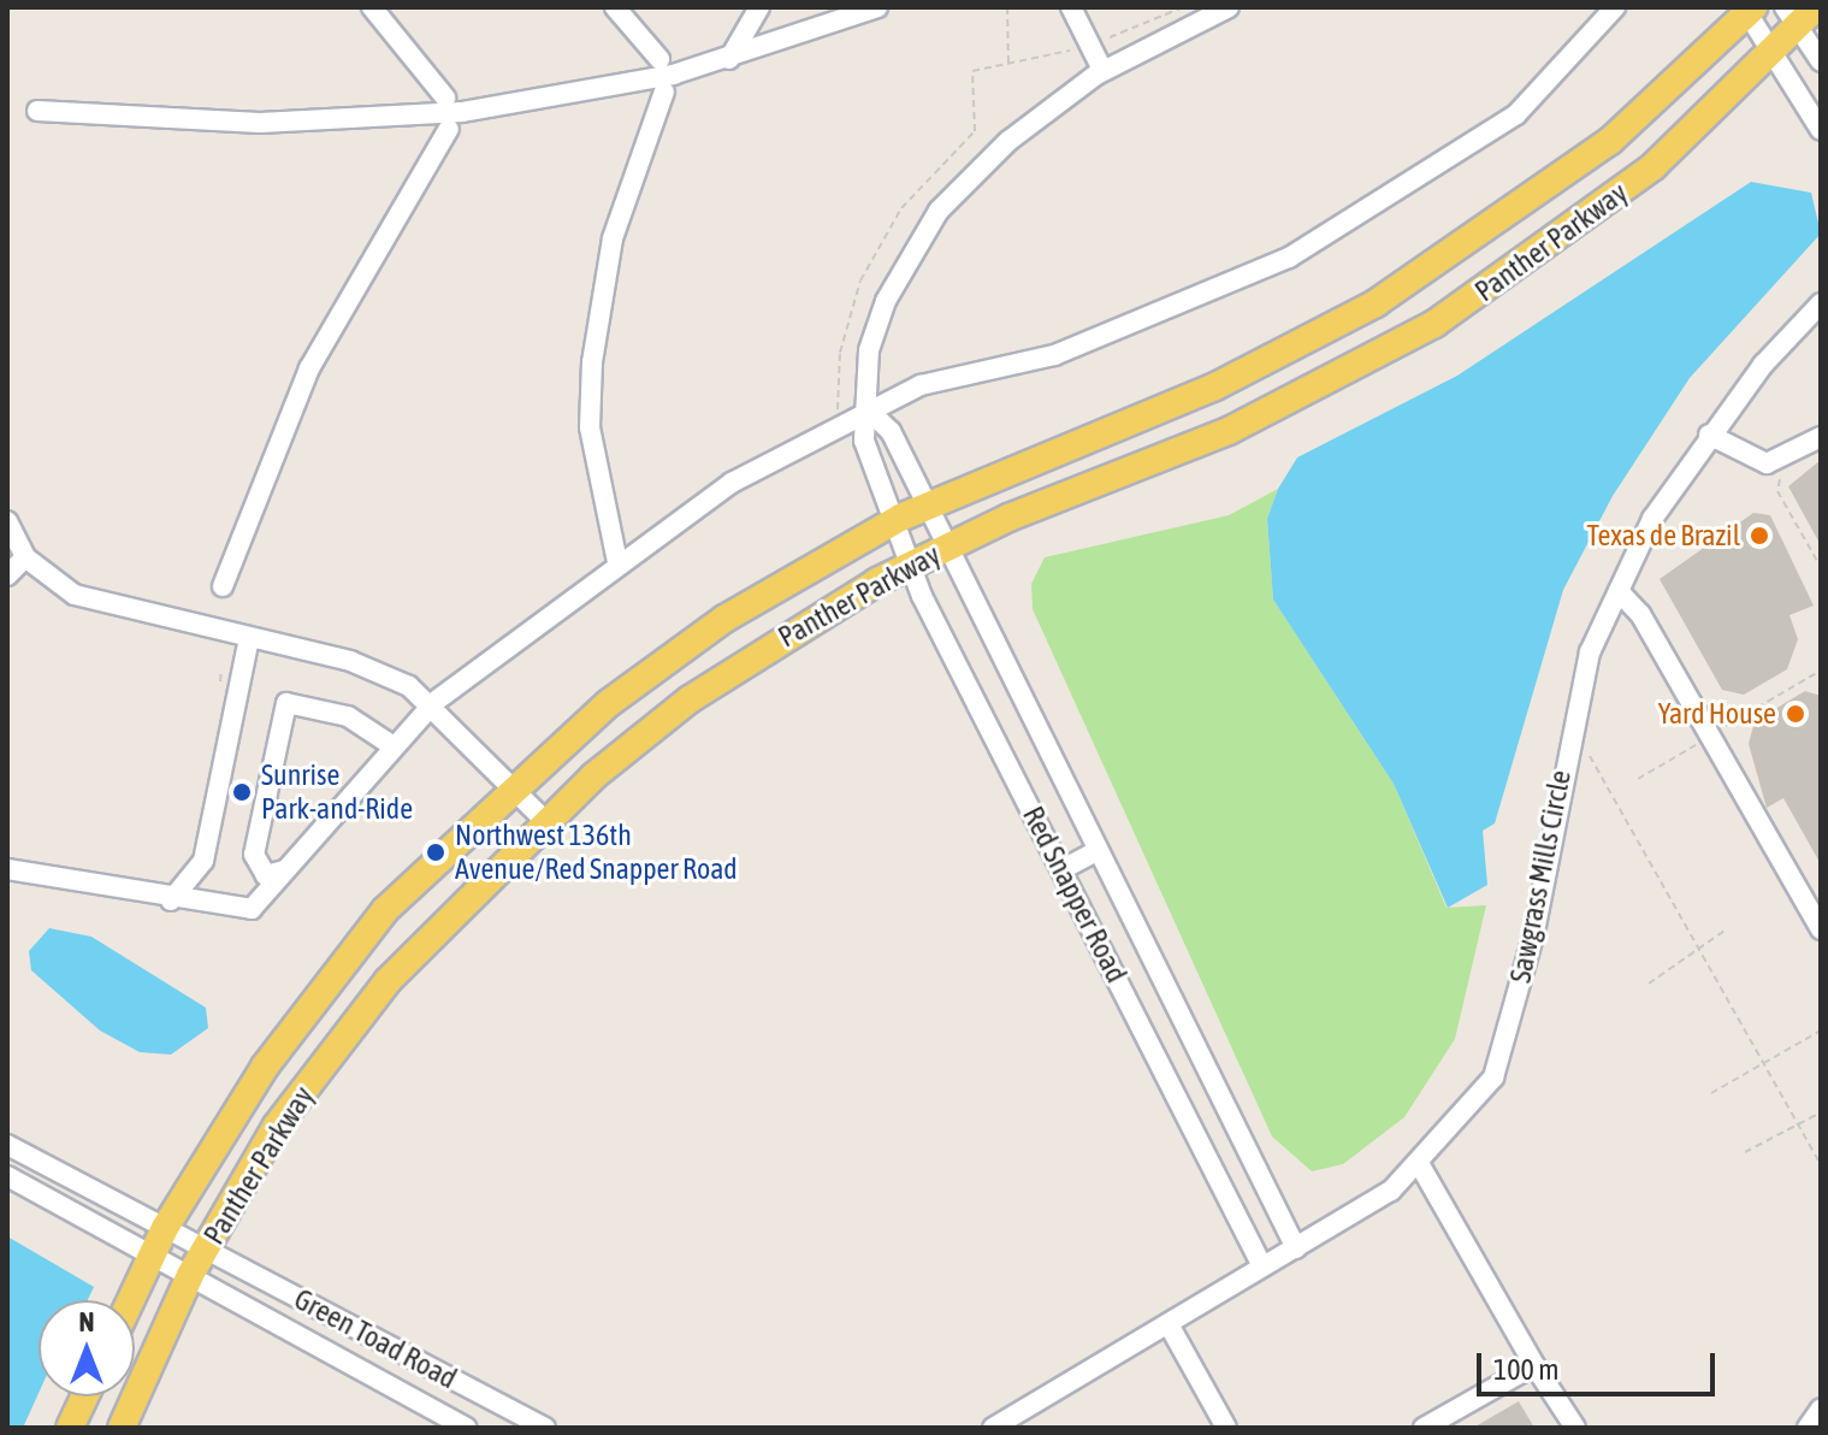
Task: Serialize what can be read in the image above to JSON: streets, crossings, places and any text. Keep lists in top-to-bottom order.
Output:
{
  "streets": {
    "main road": ["Panther Parkway"],
    "street": ["Sawgrass Mills Circle", "Red Snapper Road", "Green Toad Road"]
  },
  "crossings": [
    ["Panther Parkway", "Red Snapper Road"],
    ["Panther Parkway", "Green Toad Road"],
    ["Sawgrass Mills Circle", "Red Snapper Road"]
  ],
  "places": [
    "Texas de Brazil",
    "Yard House",
    "Sunrise Park-and-Ride",
    "Northwest 136th Avenue/Red Snapper Road"
  ],
  "scale_bar": "100 m",
  "north": "top"
}
